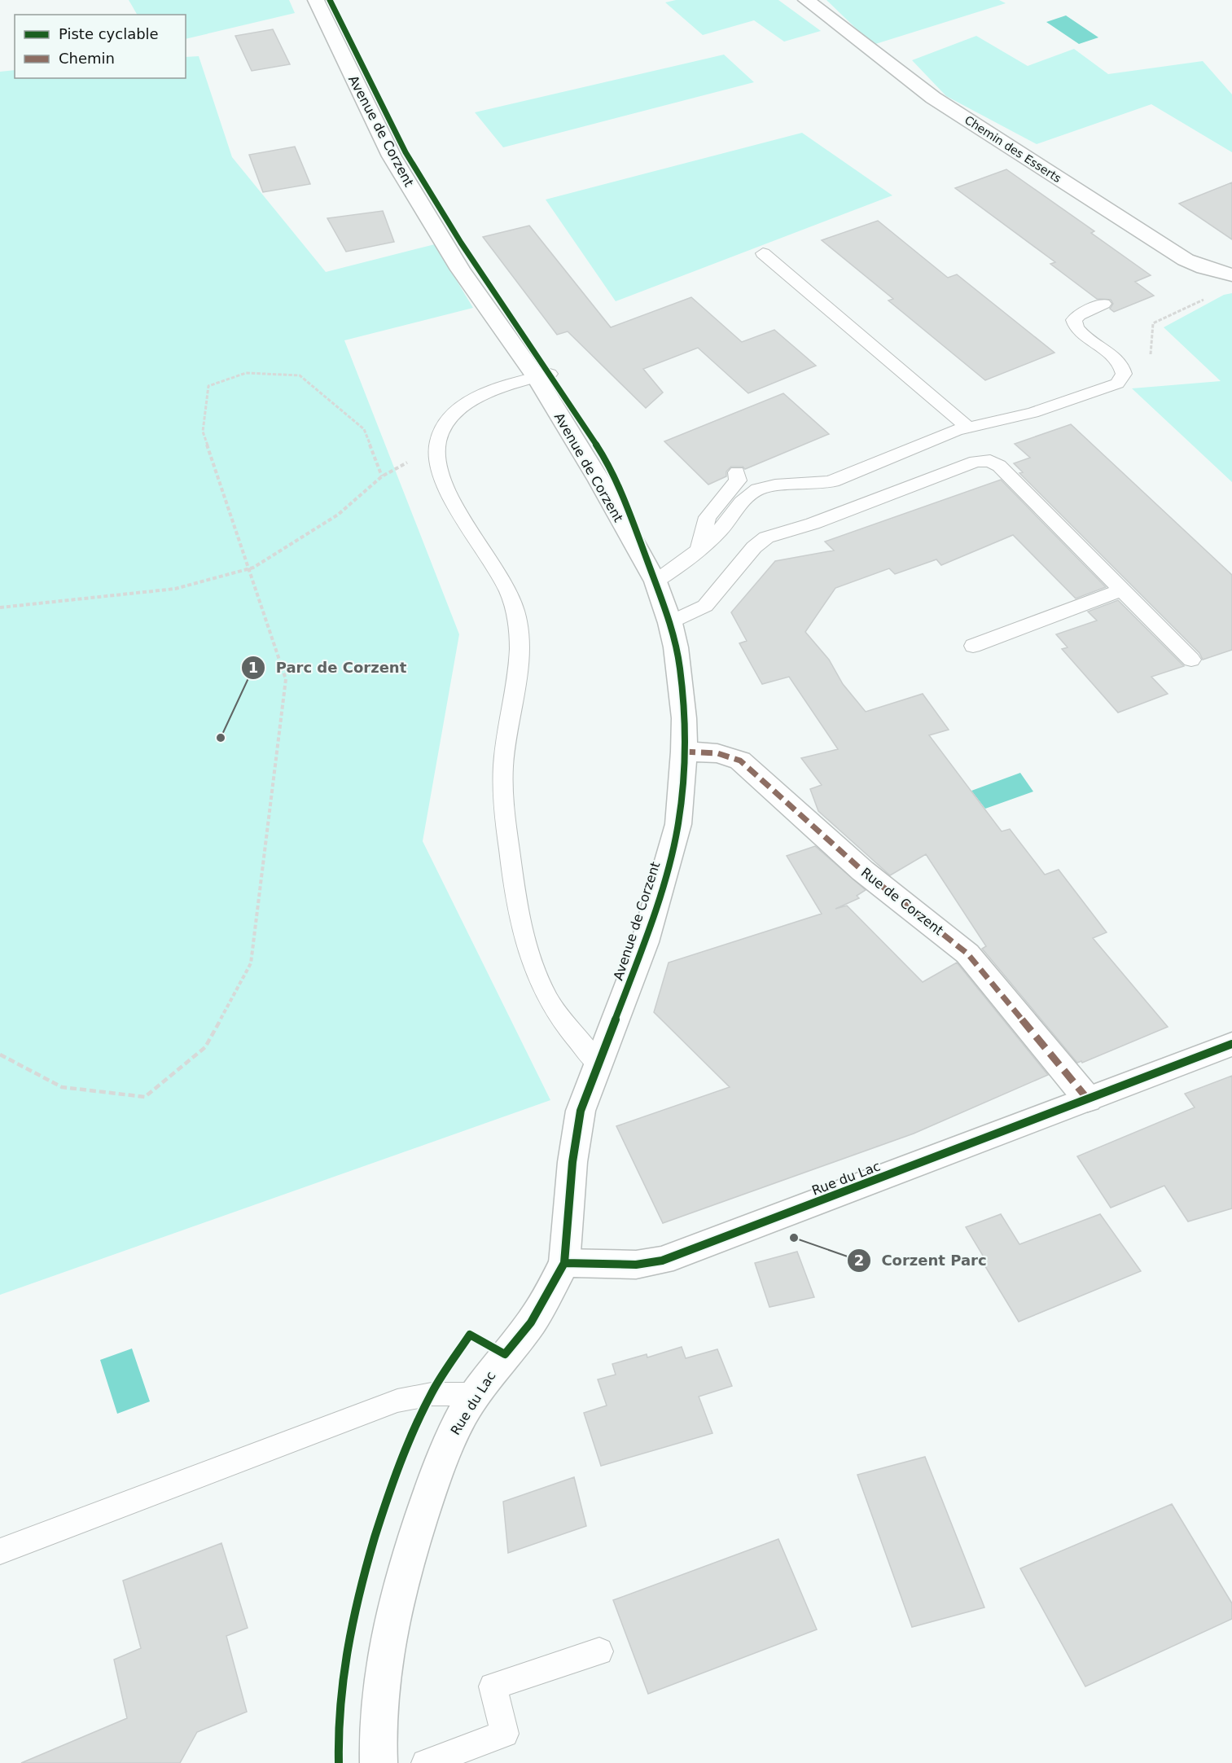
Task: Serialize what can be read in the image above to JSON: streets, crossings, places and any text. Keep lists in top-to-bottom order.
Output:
{
  "streets": {
    "street": [
      "Avenue de Corzent",
      "Chemin des Esserts",
      "Rue de Corzent",
      "Rue du Lac"
    ]
  },
  "crossings": [
    ["Avenue de Corzent", "Rue de Corzent"],
    ["Avenue de Corzent", "Rue du Lac"],
    ["Rue de Corzent", "Rue du Lac"]
  ],
  "places": ["Parc de Corzent", "Corzent Parc"],
  "legend": ["Piste cyclable", "Chemin"]
}
